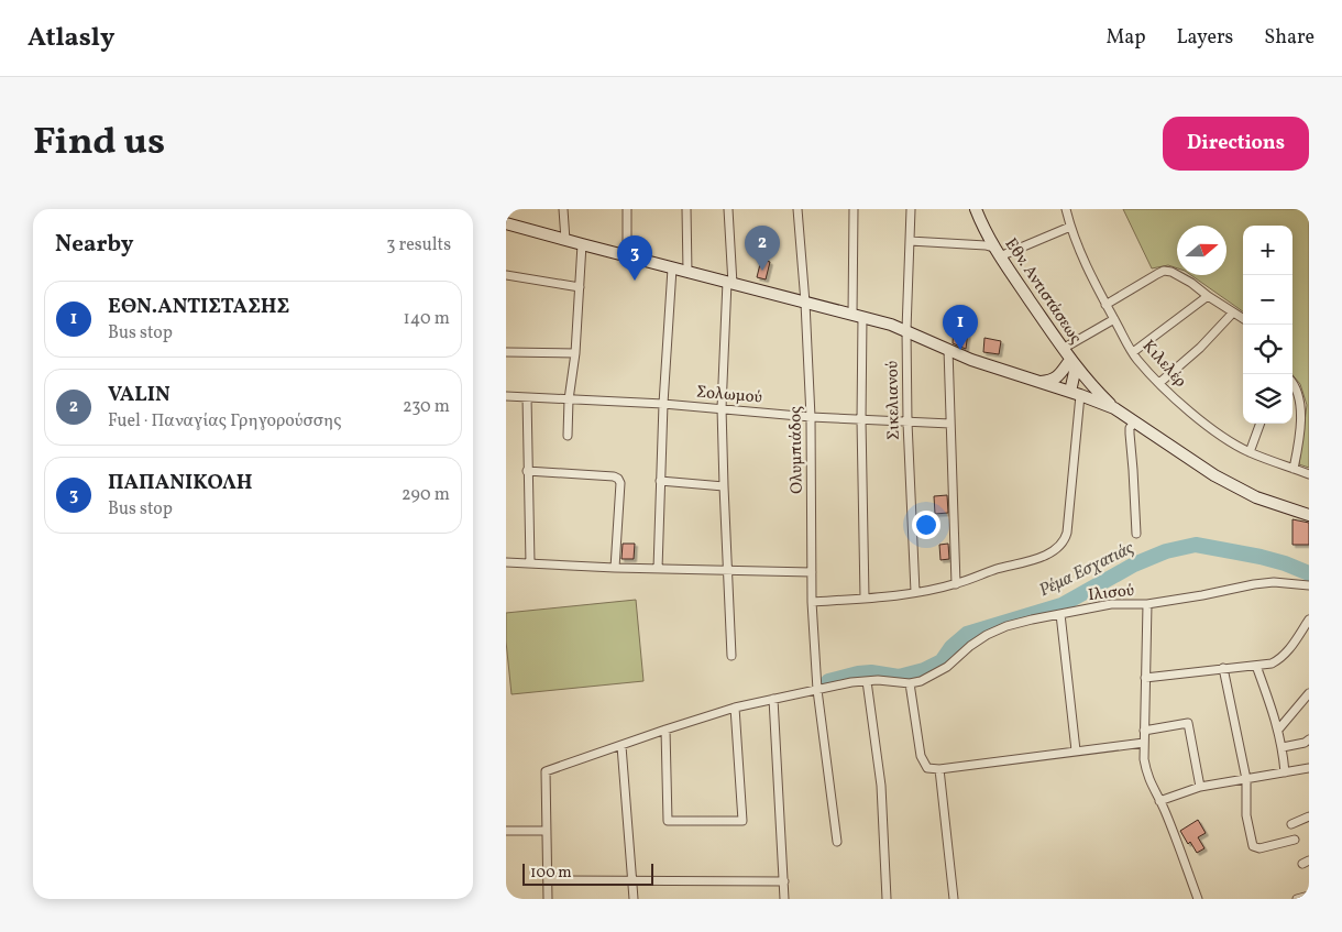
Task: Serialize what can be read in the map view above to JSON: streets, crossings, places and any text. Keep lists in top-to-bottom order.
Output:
{
  "streets": {
    "street": [
      "Εθν. Αντιστάσεως",
      "Κιλελέρ",
      "Σολωμού",
      "Σικελιανού",
      "Ολυμπιάδος",
      "Ιλισού"
    ]
  },
  "crossings": [
    ["Σολωμού", "Σικελιανού"],
    ["Σολωμού", "Ολυμπιάδος"],
    ["Ολυμπιάδος", "Ιλισού"]
  ],
  "water": ["Ρέμα Εσχατιάς"],
  "scale_bar": "100 m",
  "north": "right",
  "page": {
    "header": "Atlasly",
    "nav": ["Map", "Layers", "Share"],
    "title": "Find us",
    "buttons": "Directions",
    "heading": ["Nearby", "3 results"],
    "map_buttons": ["+", "−"],
    "pins": ["2", "3", "1"],
    "list": [
      {
        "mark": "1",
        "name": "ΕΘΝ.ΑΝΤΙΣΤΑΣΗΣ",
        "note": "Bus stop",
        "value": "140 m"
      },
      {
        "mark": "2",
        "name": "VALIN",
        "note": "Fuel · Παναγίας Γρηγορούσσης",
        "value": "230 m"
      },
      {
        "mark": "3",
        "name": "ΠΑΠΑΝΙΚΟΛΗ",
        "note": "Bus stop",
        "value": "290 m"
      }
    ],
    "scale": "100 m"
  }
}
